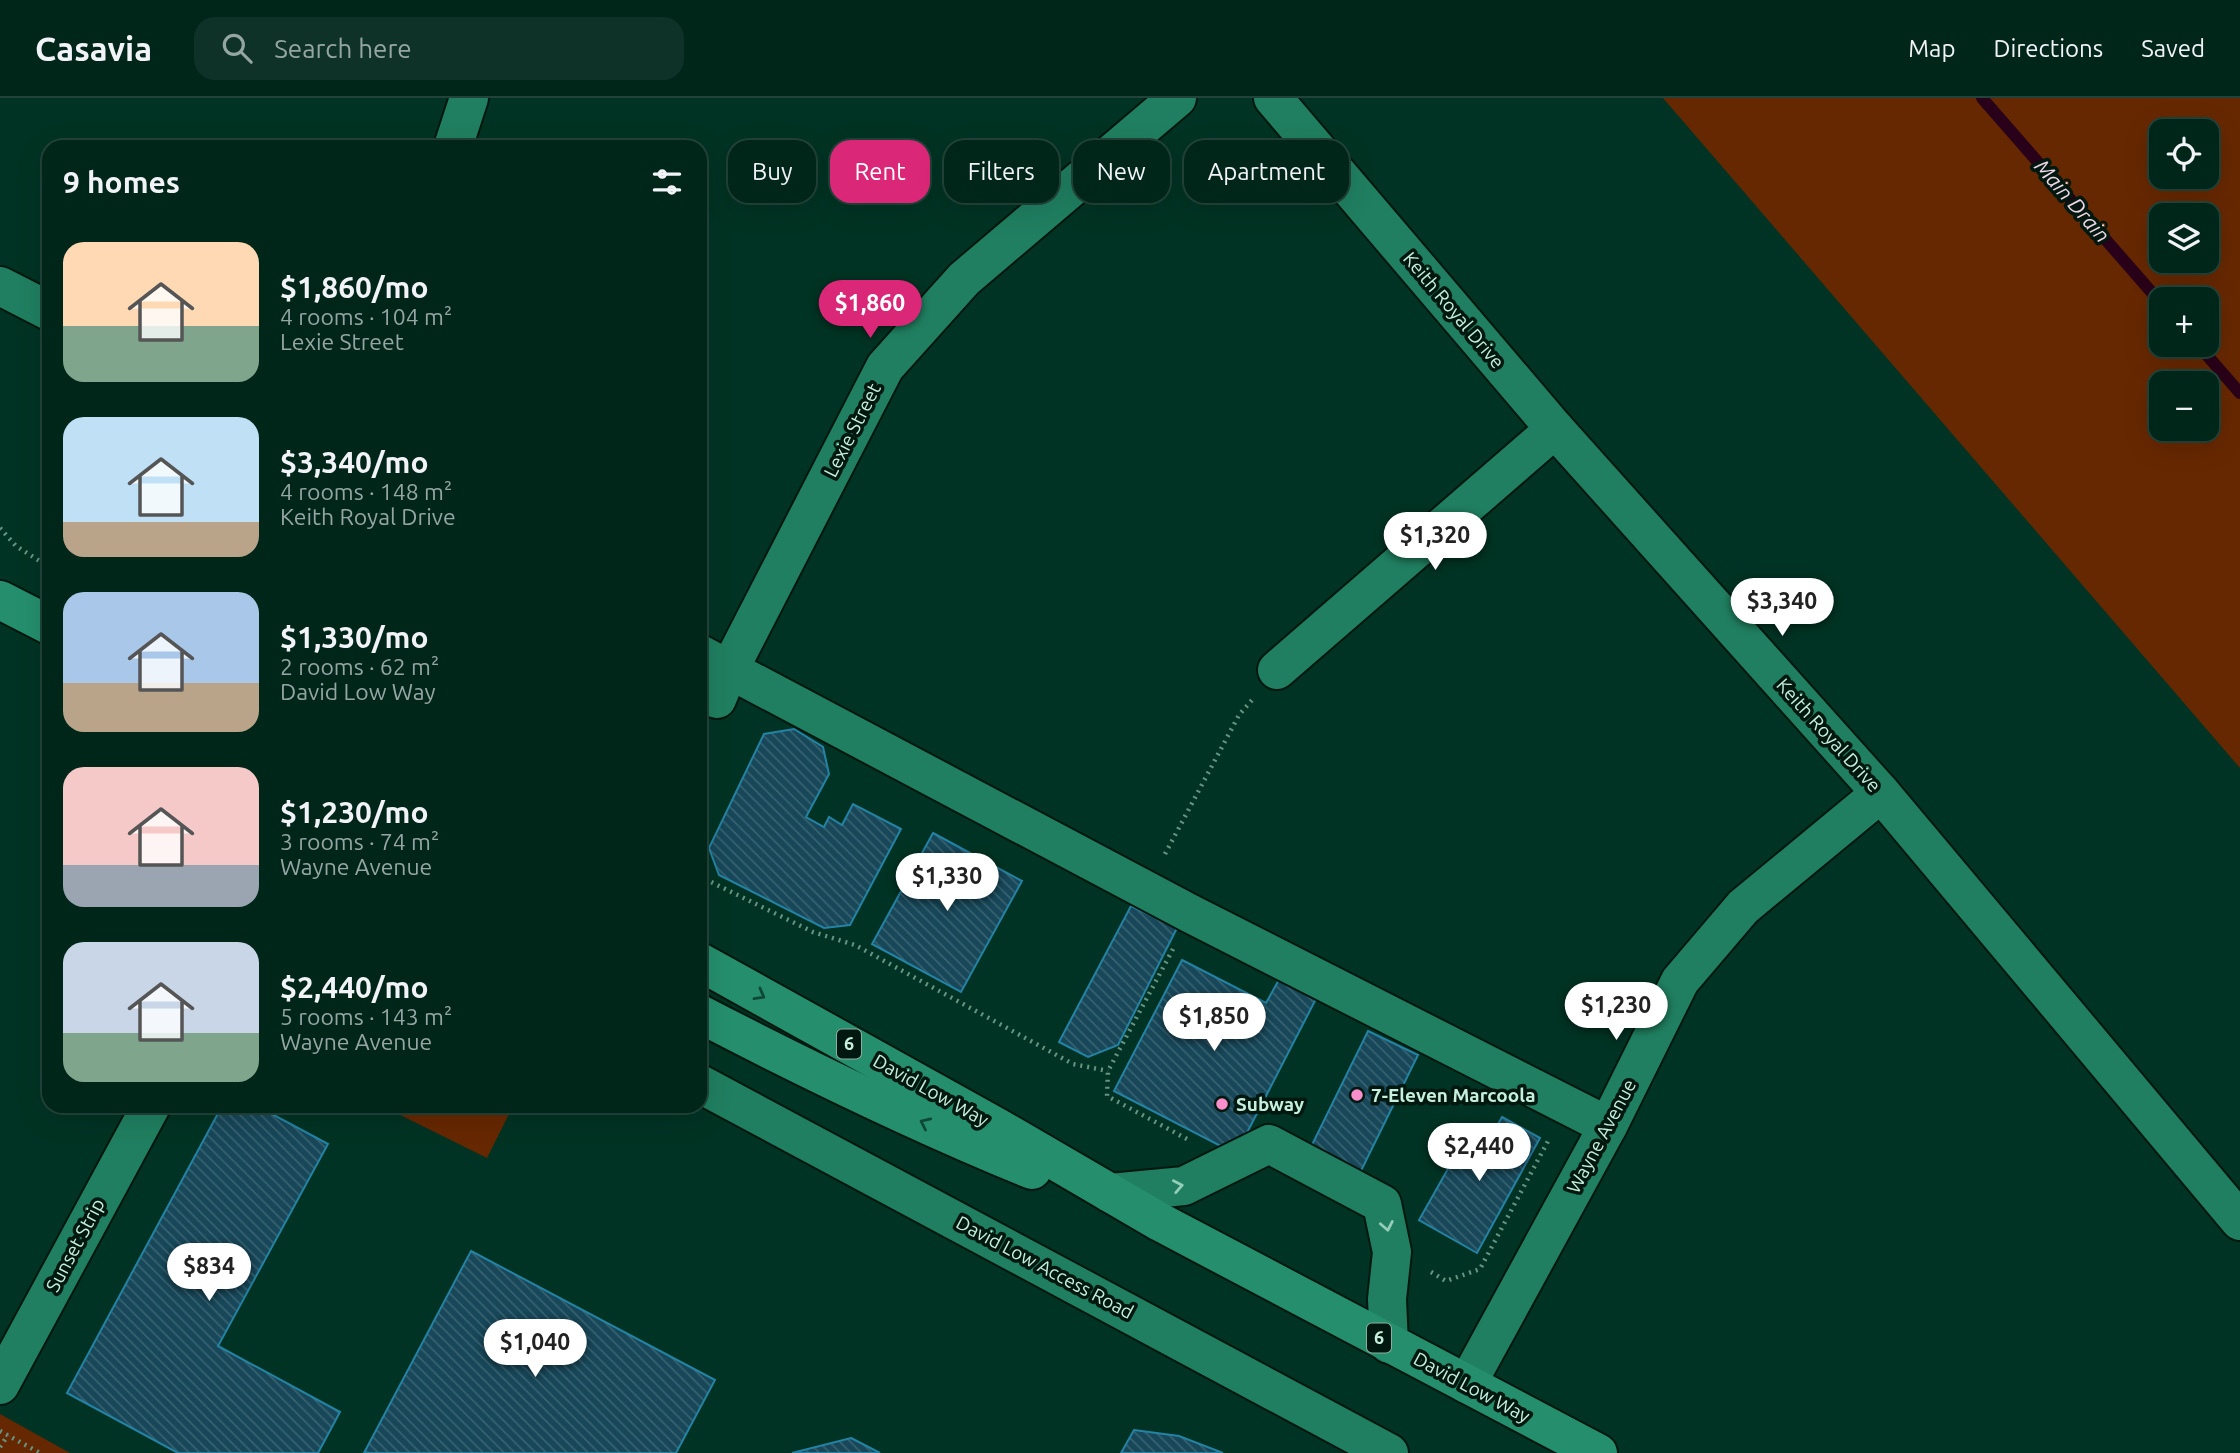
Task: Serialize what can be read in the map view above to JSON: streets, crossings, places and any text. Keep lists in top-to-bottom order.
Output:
{
  "streets": {
    "main road": ["6", "David Low Way"],
    "street": [
      "Keith Royal Drive",
      "Lexie Street",
      "Wayne Avenue",
      "Sunset Strip",
      "David Low Access Road"
    ]
  },
  "crossings": [
    ["Keith Royal Drive", "Wayne Avenue"],
    ["David Low Way", "Wayne Avenue"]
  ],
  "water": ["Main Drain"],
  "places": ["7-Eleven Marcoola", "Subway"],
  "page": {
    "header": "Casavia",
    "search": "Search here",
    "nav": ["Map", "Directions", "Saved"],
    "map_buttons": ["+", "−"],
    "chip": [
      "Buy",
      "Rent",
      "Filters",
      "New",
      "Apartment"
    ],
    "heading": "9 homes",
    "list": [
      {
        "name": "$1,860/mo",
        "note": "4 rooms · 104 m² · Lexie Street"
      },
      {
        "name": "$3,340/mo",
        "note": "4 rooms · 148 m² · Keith Royal Drive"
      },
      {
        "name": "$1,330/mo",
        "note": "2 rooms · 62 m² · David Low Way"
      },
      {
        "name": "$1,230/mo",
        "note": "3 rooms · 74 m² · Wayne Avenue"
      },
      {
        "name": "$2,440/mo",
        "note": "5 rooms · 143 m² · Wayne Avenue"
      }
    ],
    "price": [
      "$1,860",
      "$1,320",
      "$3,340",
      "$1,330",
      "$1,230",
      "$1,850",
      "$2,440",
      "$834",
      "$1,040"
    ]
  }
}
